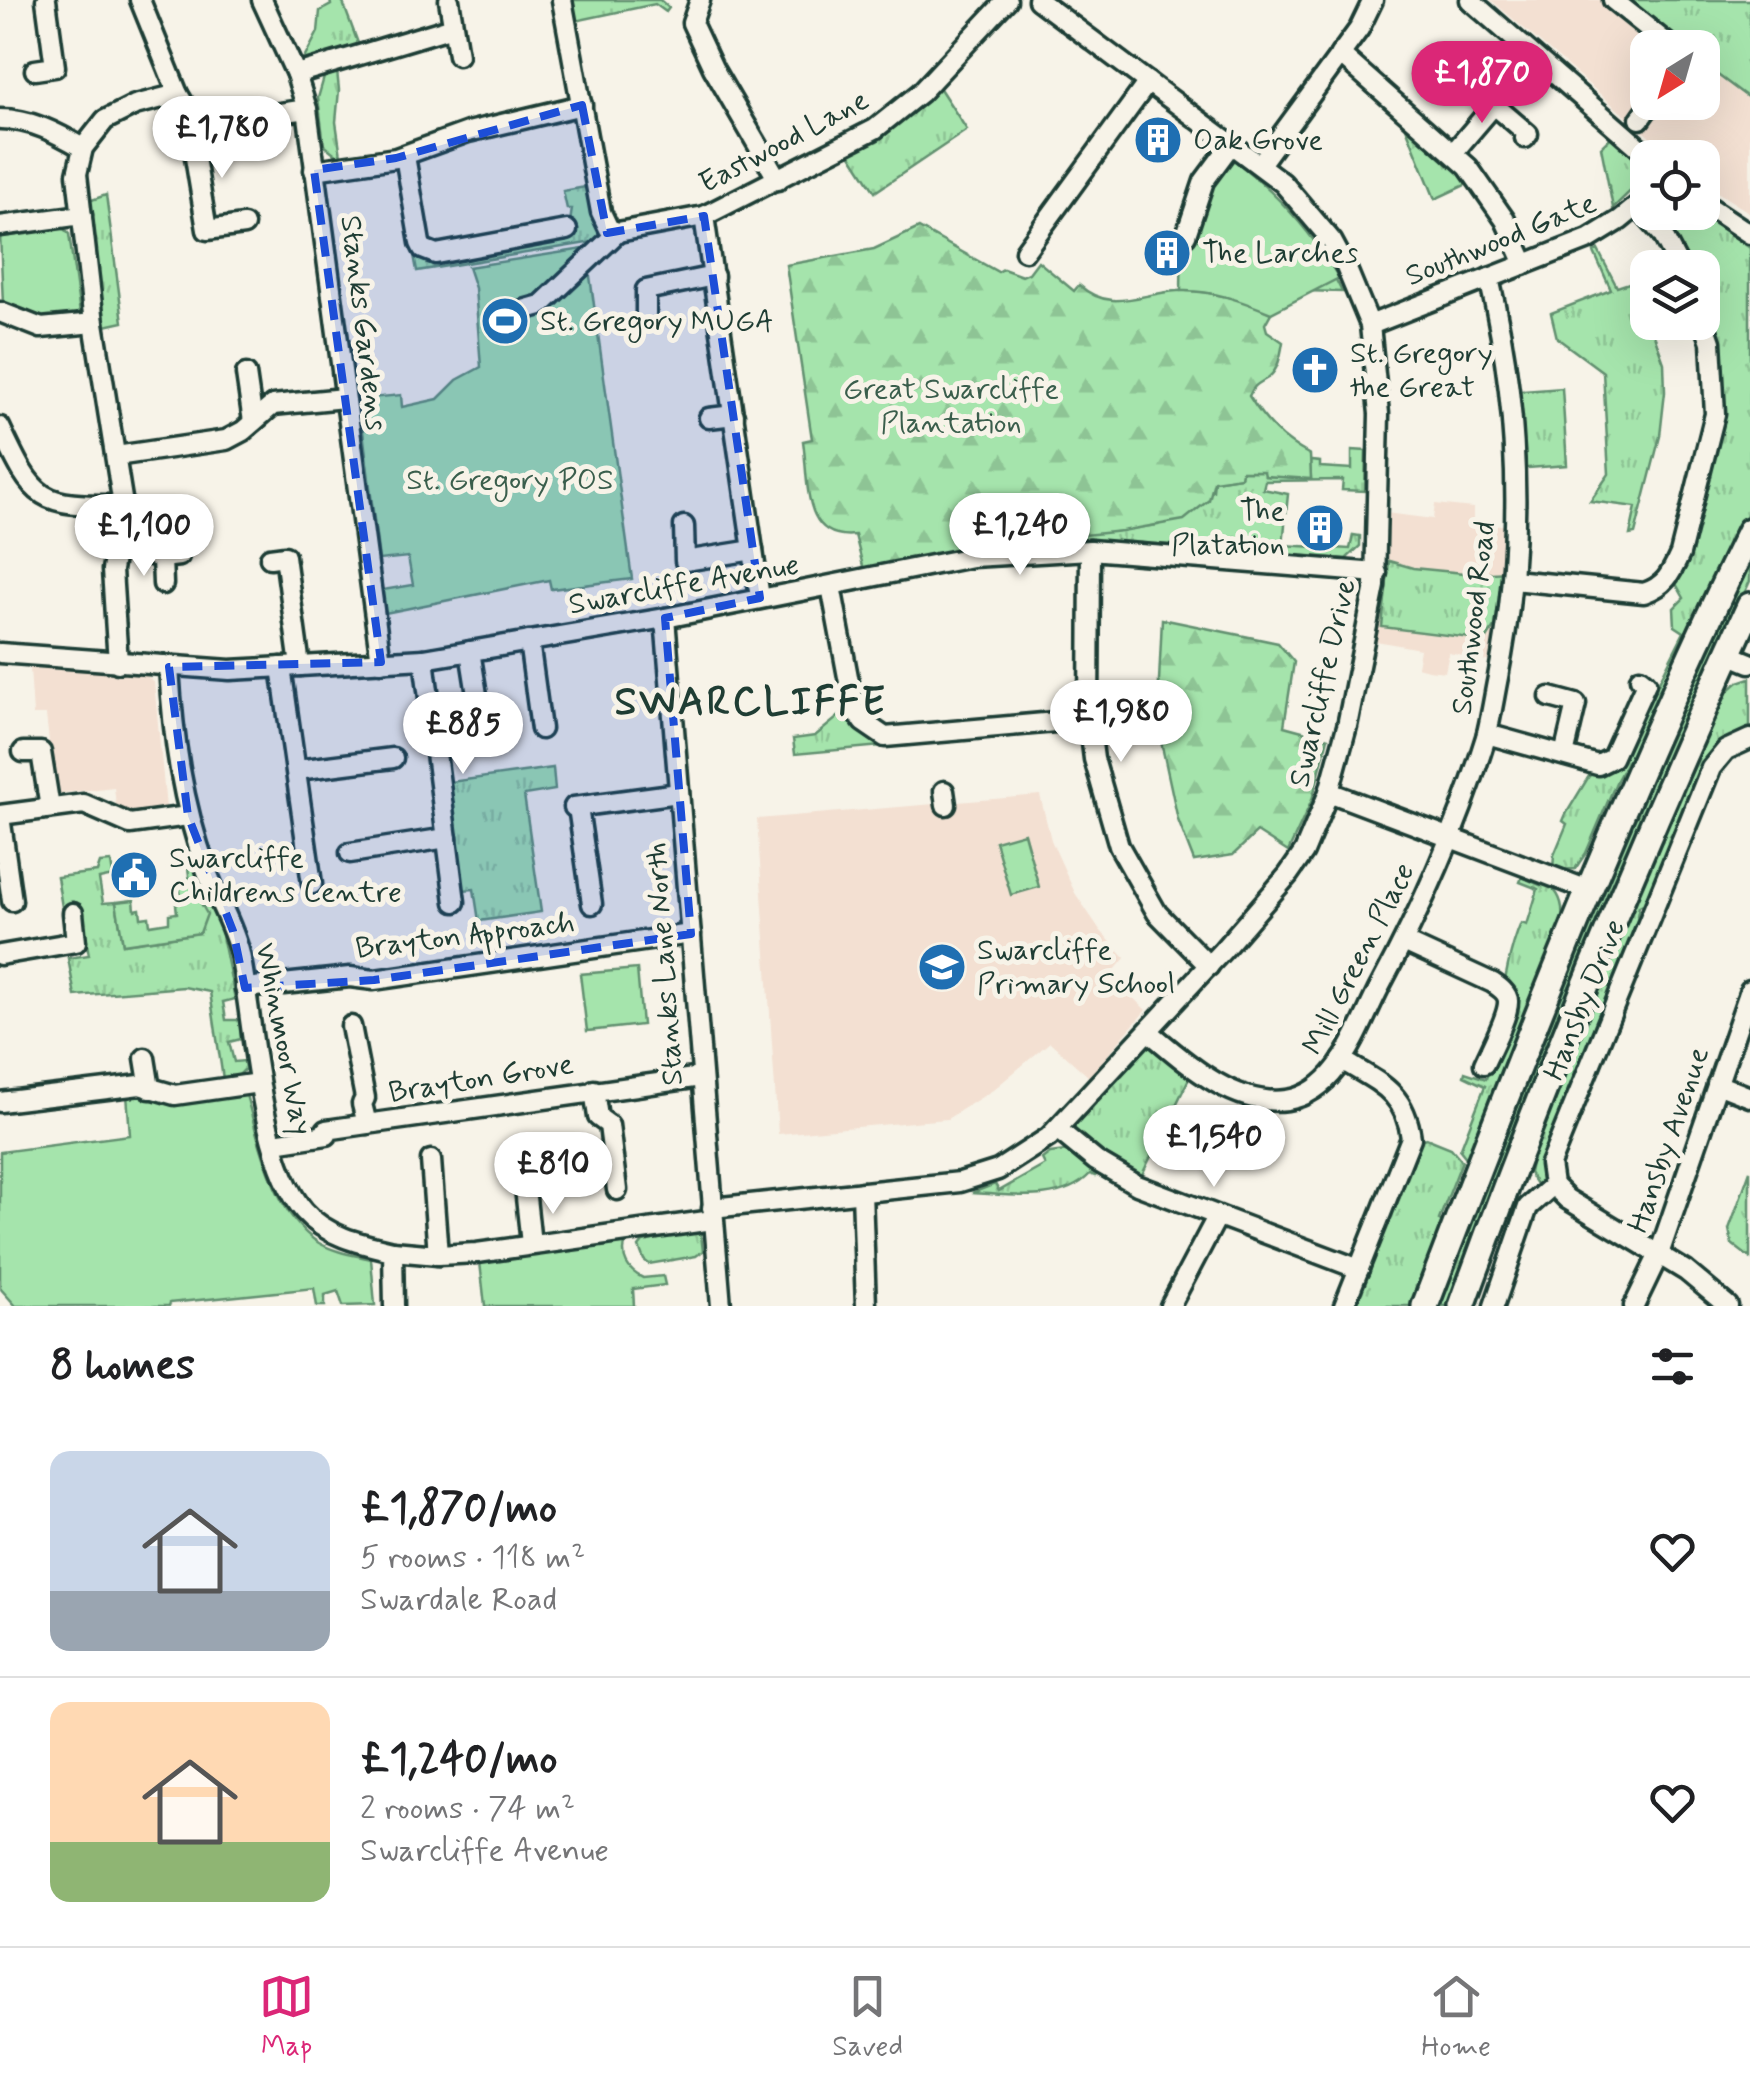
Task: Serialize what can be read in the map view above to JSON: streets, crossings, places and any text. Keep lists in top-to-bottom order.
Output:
{
  "streets": {
    "street": [
      "Eastwood Lane",
      "Southwood Gate",
      "Stanks Gardens",
      "Swarcliffe Avenue",
      "Southwood Road",
      "Swarcliffe Drive",
      "Brayton Approach",
      "Mill Green Place",
      "Stanks Lane North",
      "Hansby Drive",
      "Whinmoor Way",
      "Brayton Grove",
      "Hansby Avenue"
    ]
  },
  "crossings": [
    ["Southwood Gate", "Southwood Road"],
    ["Southwood Gate", "Swarcliffe Drive"],
    ["Stanks Gardens", "Swarcliffe Avenue"],
    ["Swarcliffe Avenue", "Swarcliffe Drive"],
    ["Swarcliffe Avenue", "Stanks Lane North"],
    ["Swarcliffe Avenue", "Whinmoor Way"],
    ["Southwood Road", "Mill Green Place"],
    ["Swarcliffe Drive", "Mill Green Place"],
    ["Swarcliffe Drive", "Stanks Lane North"],
    ["Swarcliffe Drive", "Whinmoor Way"],
    ["Brayton Approach", "Stanks Lane North"],
    ["Brayton Approach", "Whinmoor Way"],
    ["Stanks Lane North", "Brayton Grove"],
    ["Whinmoor Way", "Brayton Grove"]
  ],
  "districts": ["SWARCLIFFE"],
  "parks": ["Great Swarcliffe Plantation", "St. Gregory POS"],
  "places": {
    "building": ["Oak Grove", "The Larches", "The Platation"],
    "sports": ["St. Gregory MUGA"],
    "church": ["St. Gregory the Great"],
    "public building": ["Swarcliffe Childrens Centre"],
    "school or university": ["Swarcliffe Primary School"]
  },
  "north": "bottom left",
  "page": {
    "price": [
      "£1,870",
      "£1,780",
      "£1,240",
      "£1,100",
      "£1,980",
      "£885",
      "£1,540",
      "£810"
    ],
    "heading": "8 homes",
    "list": [
      {
        "name": "£1,870/mo",
        "note": "5 rooms · 118 m² · Swardale Road"
      },
      {
        "name": "£1,240/mo",
        "note": "2 rooms · 74 m² · Swarcliffe Avenue"
      }
    ],
    "tabs": ["Map", "Saved", "Home"]
  }
}
